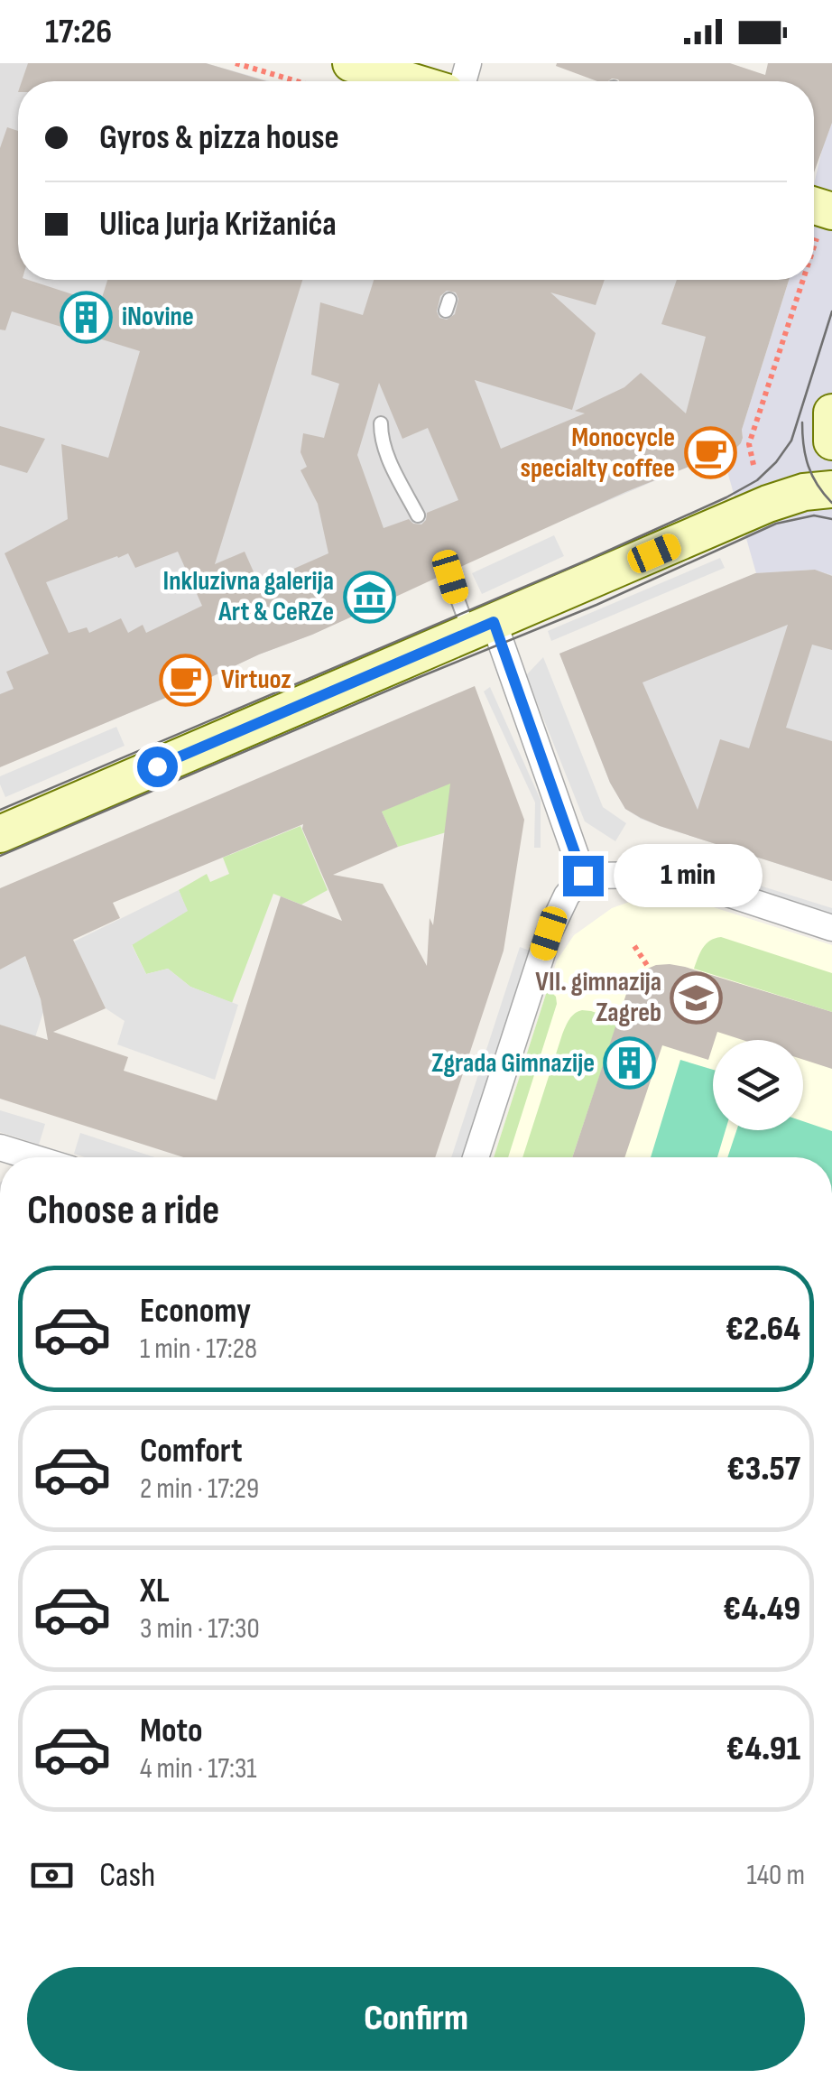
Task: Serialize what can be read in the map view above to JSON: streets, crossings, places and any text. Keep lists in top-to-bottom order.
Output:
{
  "places": {
    "building": ["iNovine", "Zgrada Gimnazije"],
    "cafe": ["Monocycle specialty coffee", "Virtuoz"],
    "museum": ["Inkluzivna galerija Art & CeRZe"],
    "school or university": ["VII. gimnazija Zagreb"]
  },
  "page": {
    "status": "17:26",
    "banner": ["Gyros & pizza house", "Ulica Jurja Križanića"],
    "bubble": "1 min",
    "heading": "Choose a ride",
    "list": [
      {
        "name": "Economy",
        "note": "1 min · 17:28",
        "value": "€2.64"
      },
      {
        "name": "Comfort",
        "note": "2 min · 17:29",
        "value": "€3.57"
      },
      {
        "name": "XL",
        "note": "3 min · 17:30",
        "value": "€4.49"
      },
      {
        "name": "Moto",
        "note": "4 min · 17:31",
        "value": "€4.91"
      }
    ],
    "pay": ["Cash", "140 m"],
    "buttons": "Confirm"
  }
}
